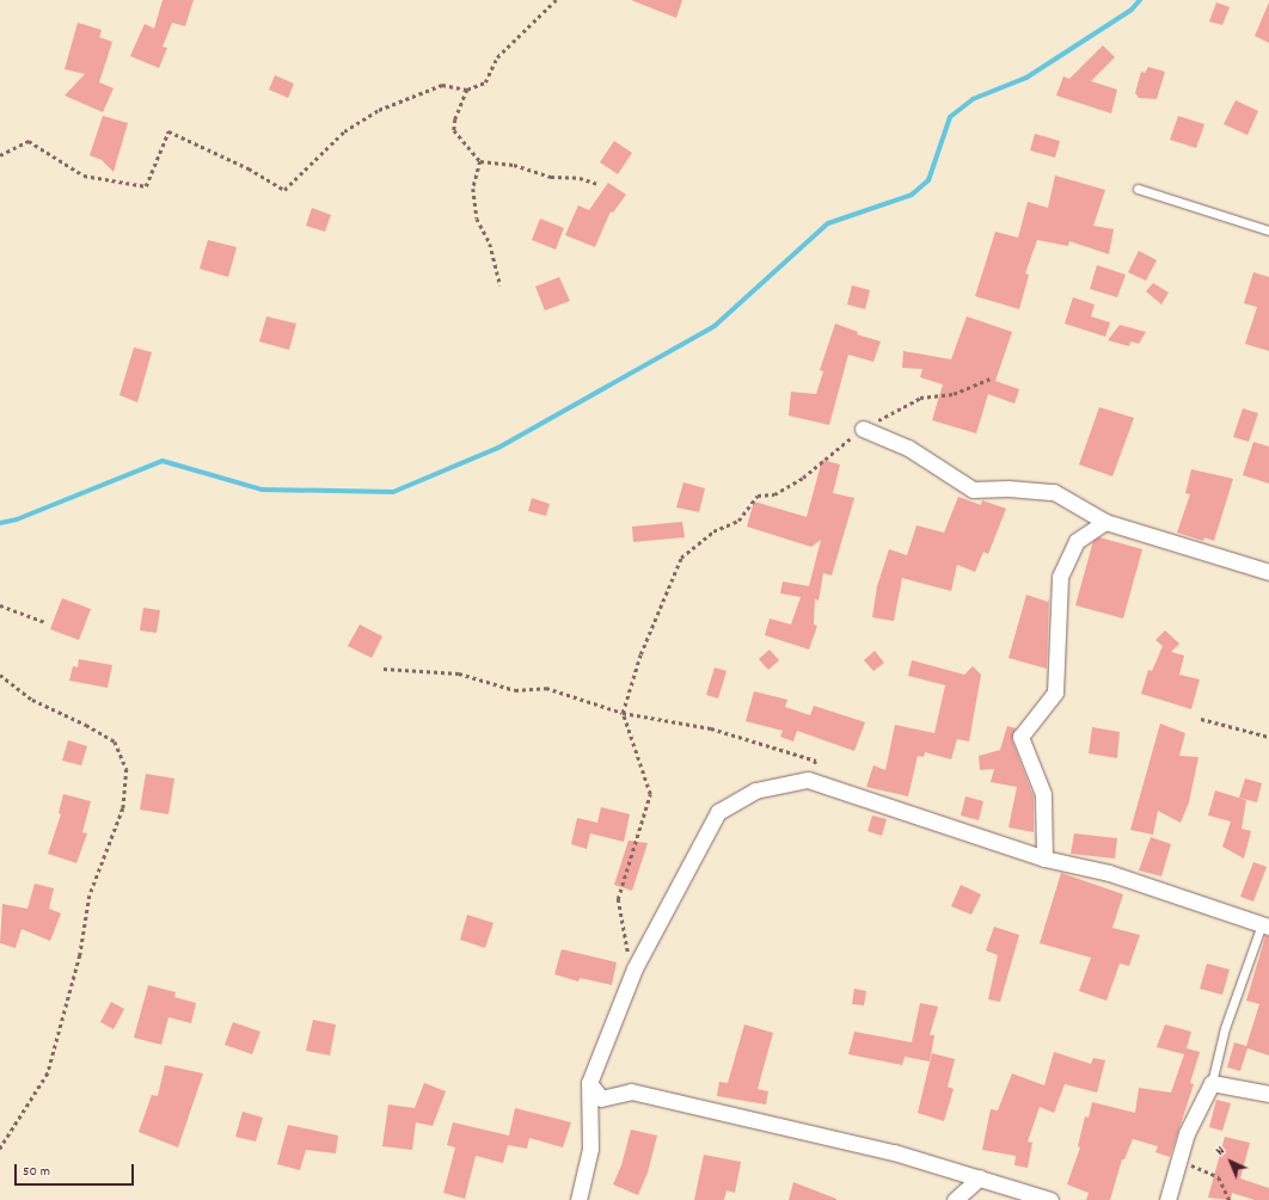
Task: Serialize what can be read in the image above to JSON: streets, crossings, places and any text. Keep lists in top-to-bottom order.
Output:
{
  "scale_bar": "50 m",
  "north": "top left"
}
